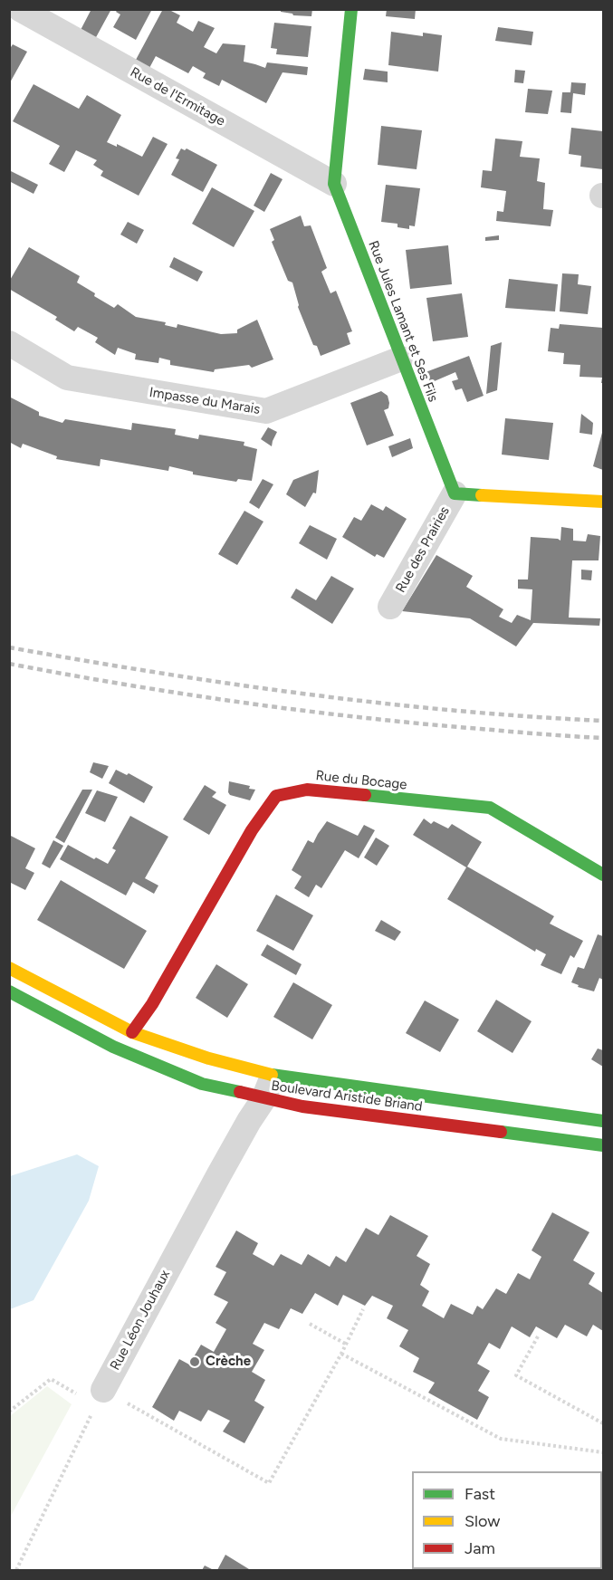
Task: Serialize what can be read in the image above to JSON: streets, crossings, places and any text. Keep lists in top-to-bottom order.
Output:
{
  "streets": {
    "street": [
      "Rue de l'Ermitage",
      "Rue Jules Lamant et Ses Fils",
      "Impasse du Marais",
      "Rue des Prairies",
      "Rue du Bocage",
      "Boulevard Aristide Briand",
      "Rue Léon Jouhaux"
    ]
  },
  "crossings": [
    ["Rue de l'Ermitage", "Rue Jules Lamant et Ses Fils"],
    ["Rue Jules Lamant et Ses Fils", "Impasse du Marais"],
    ["Rue Jules Lamant et Ses Fils", "Rue des Prairies"],
    ["Rue du Bocage", "Boulevard Aristide Briand"],
    ["Boulevard Aristide Briand", "Rue Léon Jouhaux"]
  ],
  "places": ["Crèche"],
  "legend": ["Fast", "Slow", "Jam"]
}
